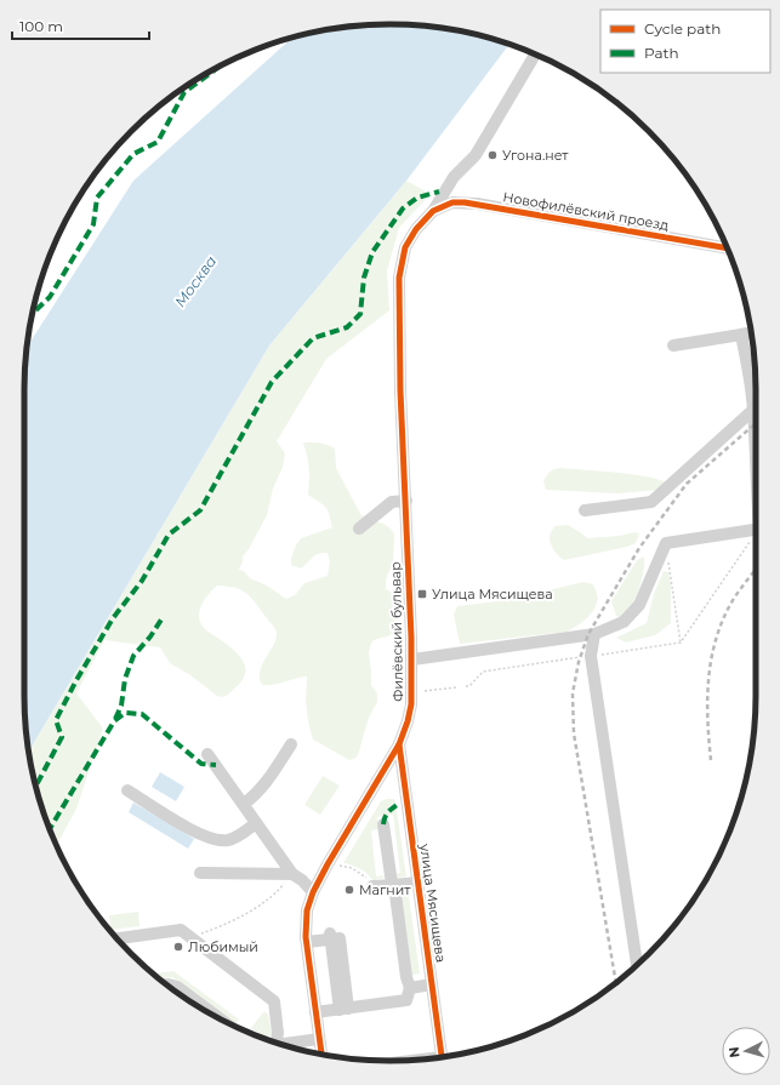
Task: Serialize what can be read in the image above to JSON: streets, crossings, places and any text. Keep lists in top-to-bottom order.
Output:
{
  "streets": {
    "street": ["Новофилёвский проезд", "Филёвский бульвар", "улица Мясищева"]
  },
  "crossings": [
    ["Новофилёвский проезд", "Филёвский бульвар"],
    ["Филёвский бульвар", "улица Мясищева"]
  ],
  "water": ["Москва"],
  "places": {
    "other": ["Угона.нет", "Магнит", "Любимый"],
    "transit": ["Улица Мясищева"]
  },
  "legend": ["Cycle path", "Path"],
  "scale_bar": "100 m",
  "north": "left"
}
